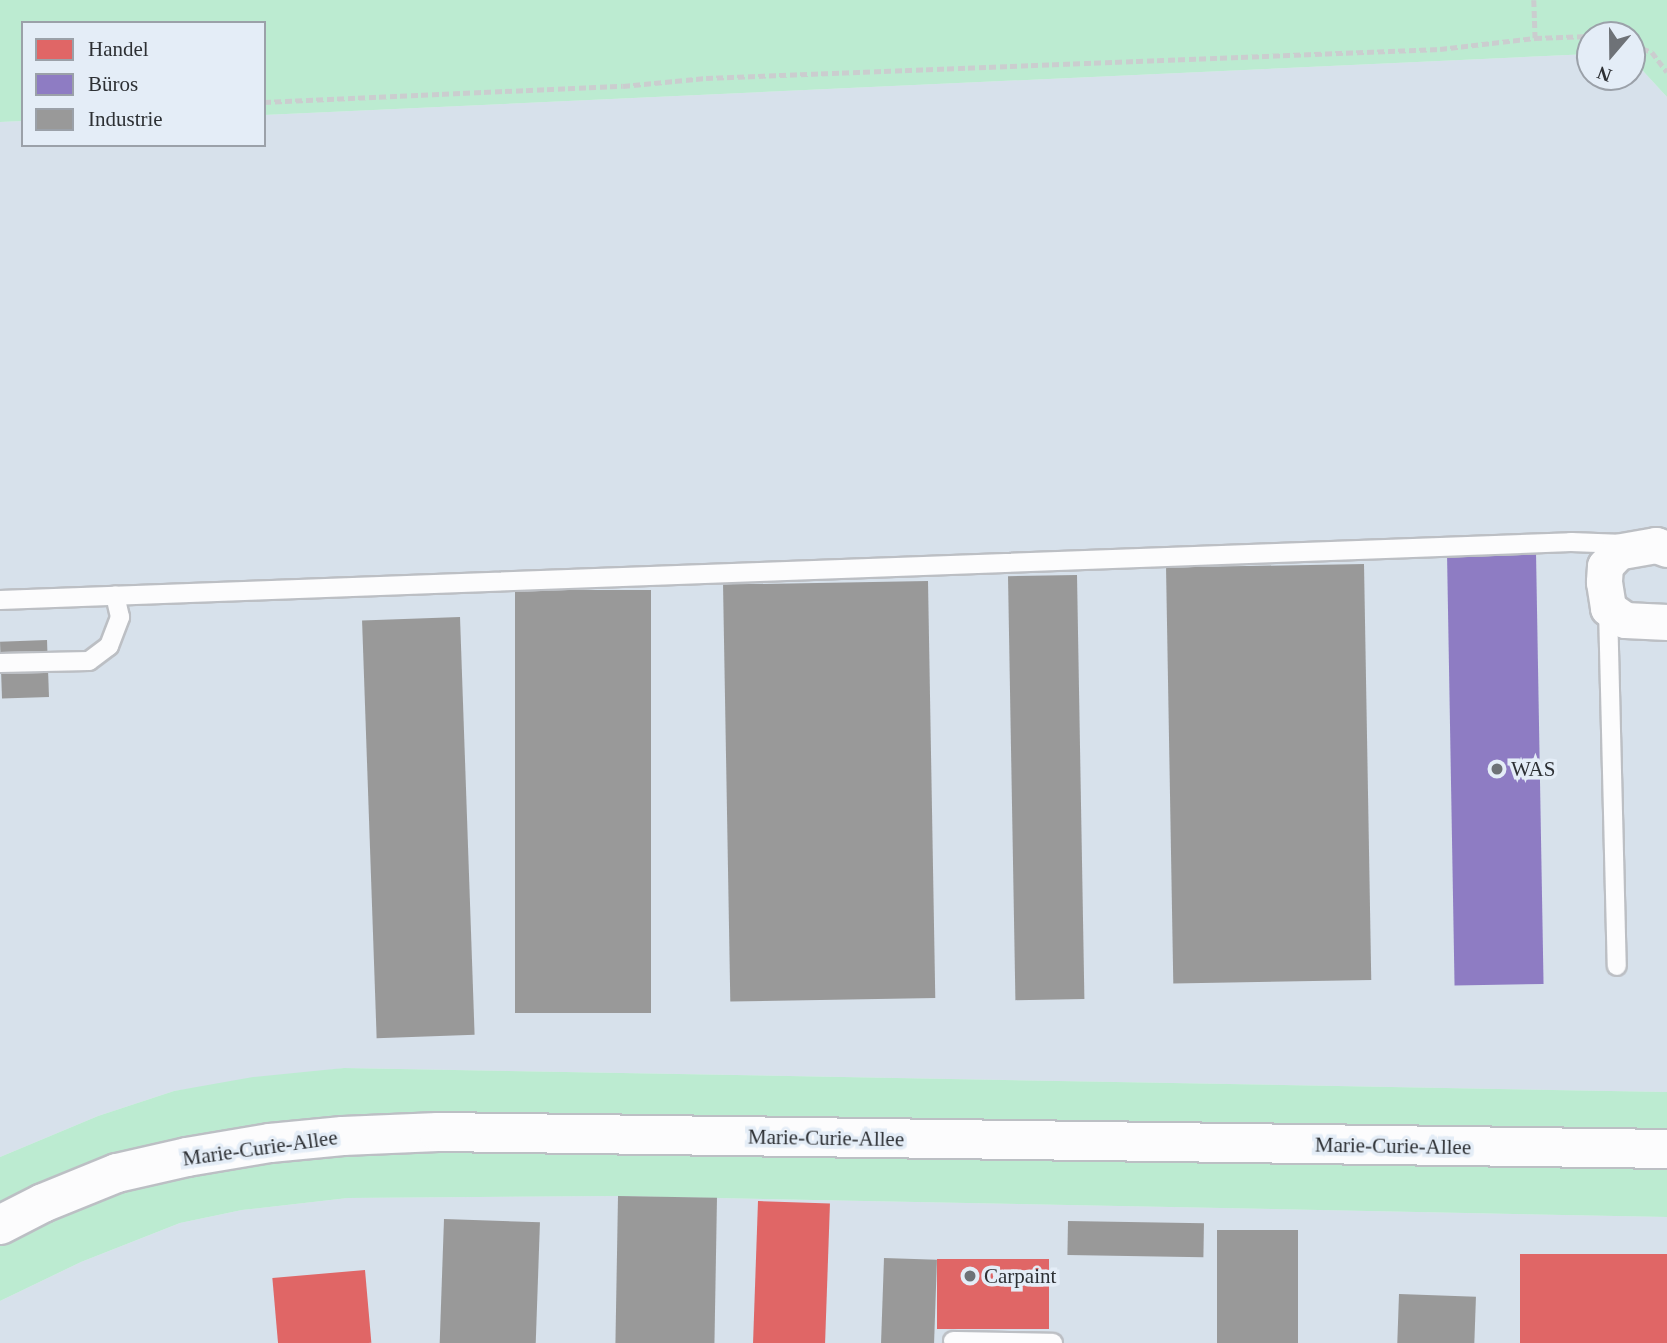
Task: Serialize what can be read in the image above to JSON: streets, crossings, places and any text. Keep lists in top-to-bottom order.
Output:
{
  "streets": {
    "main road": ["Marie-Curie-Allee"]
  },
  "places": ["WAS", "Carpaint"],
  "legend": ["Handel", "Büros", "Industrie"],
  "north": "bottom"
}
